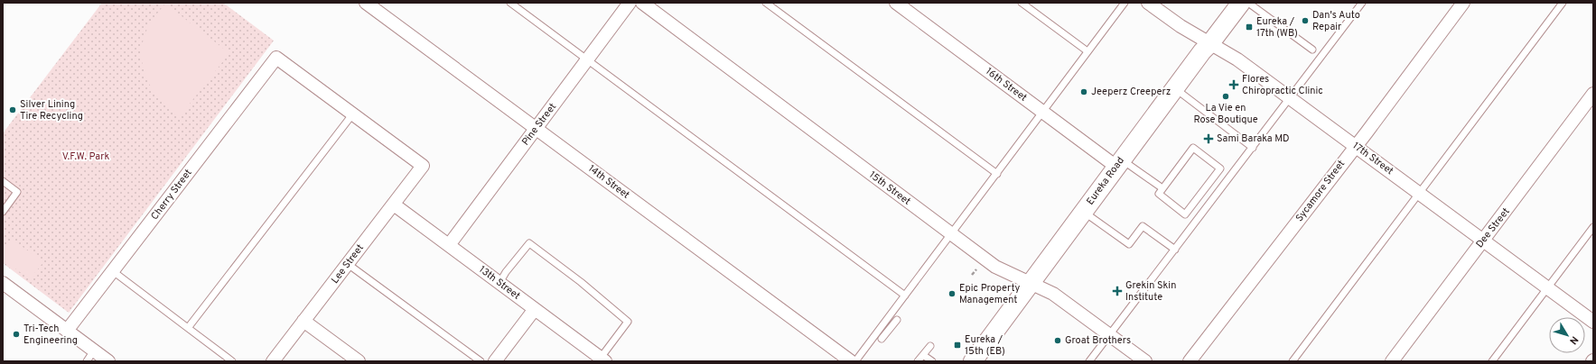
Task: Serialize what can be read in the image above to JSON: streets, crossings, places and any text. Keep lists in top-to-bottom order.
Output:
{
  "streets": {
    "main road": ["Eureka Road"],
    "street": [
      "16th Street",
      "Pine Street",
      "17th Street",
      "14th Street",
      "15th Street",
      "Sycamore Street",
      "Cherry Street",
      "Dee Street",
      "Lee Street",
      "13th Street"
    ]
  },
  "crossings": [
    ["16th Street", "Eureka Road"],
    ["Pine Street", "14th Street"],
    ["Pine Street", "13th Street"],
    ["17th Street", "Eureka Road"],
    ["17th Street", "Sycamore Street"],
    ["17th Street", "Dee Street"],
    ["Eureka Road", "15th Street"],
    ["Cherry Street", "Lee Street"],
    ["Lee Street", "13th Street"]
  ],
  "parks": ["V.F.W. Park"],
  "places": {
    "other": [
      "Dan's Auto Repair",
      "Jeeperz Creeperz",
      "La Vie en Rose Boutique",
      "Silver Lining Tire Recycling",
      "Epic Property Management",
      "Tri-Tech Engineering",
      "Groat Brothers"
    ],
    "transit": ["Eureka / 17th (WB)", "Eureka / 15th (EB)"],
    "health": ["Flores Chiropractic Clinic", "Sami Baraka MD", "Grekin Skin Institute"]
  },
  "north": "bottom right"
}
